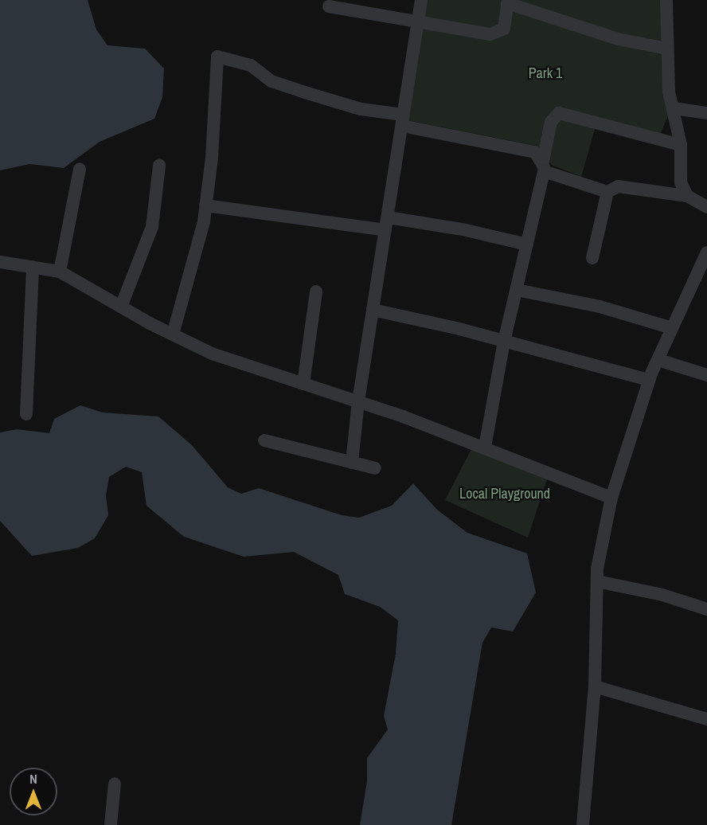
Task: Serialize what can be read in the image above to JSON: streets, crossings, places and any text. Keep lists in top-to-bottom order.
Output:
{
  "parks": ["Park 1", "Local Playground"],
  "north": "top"
}
